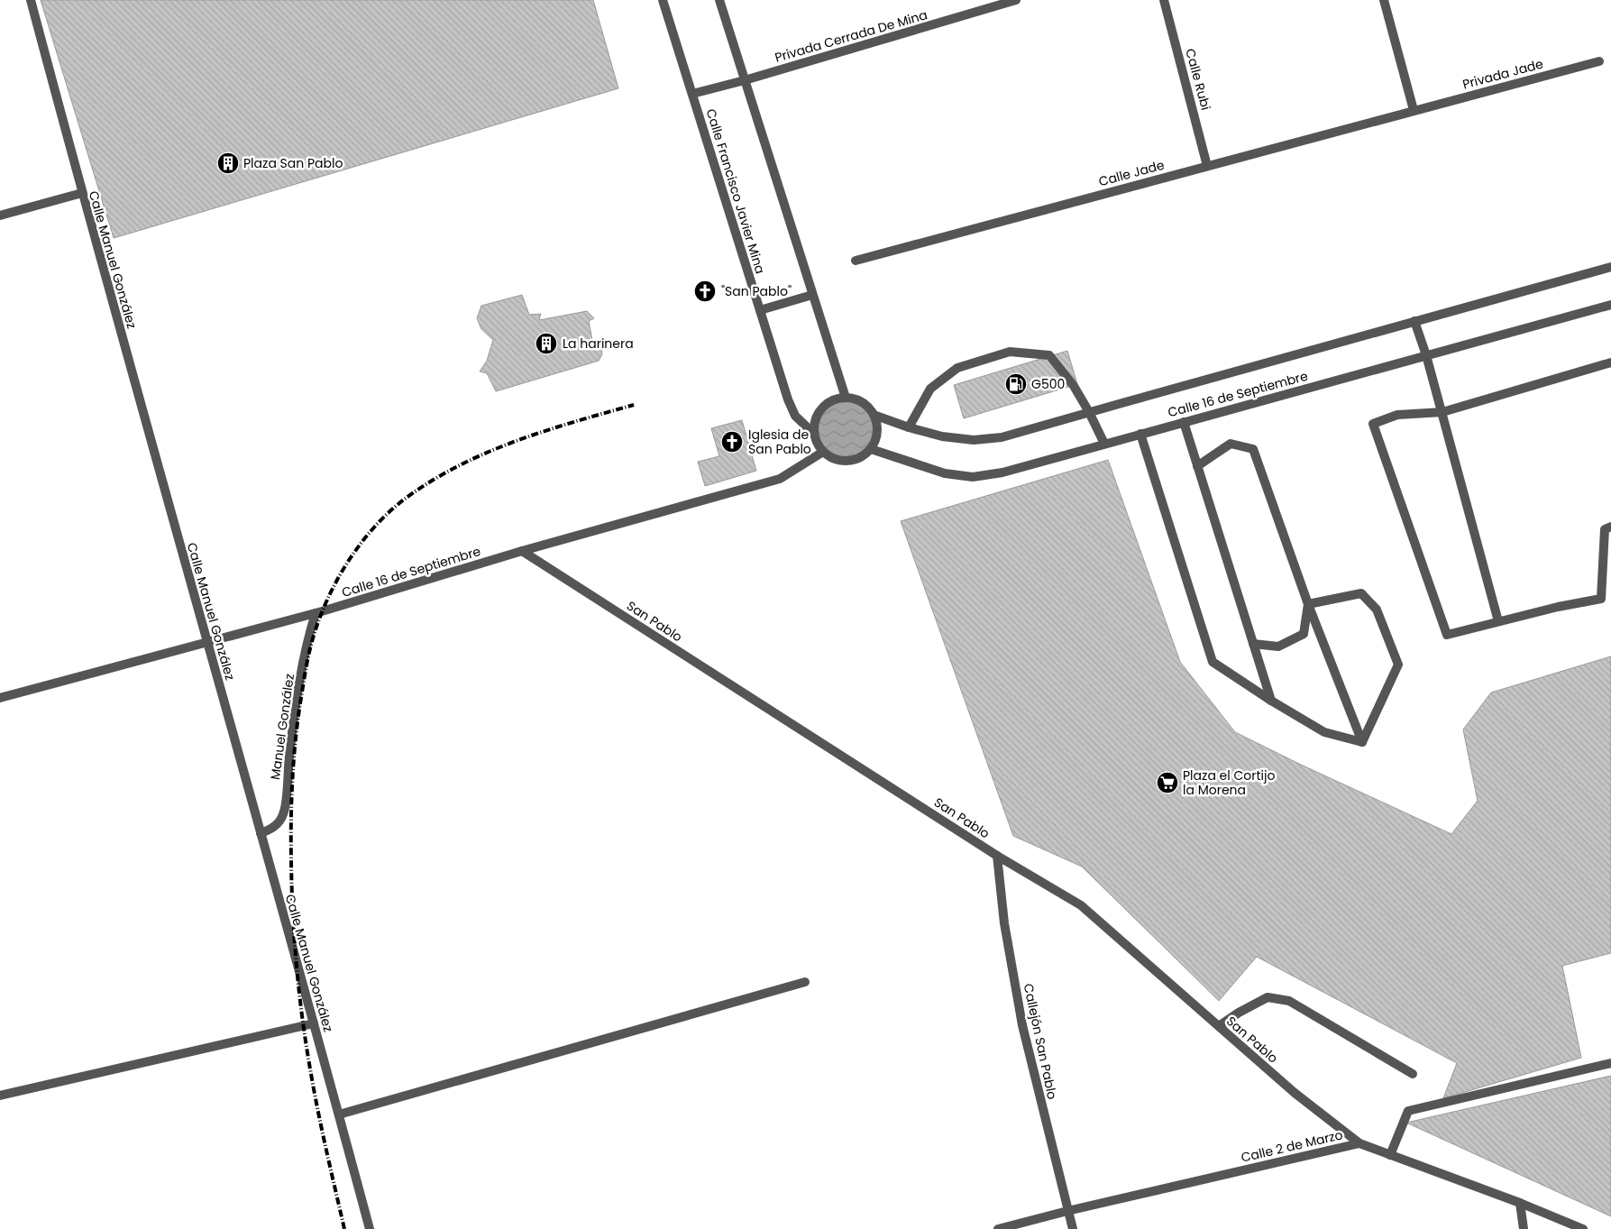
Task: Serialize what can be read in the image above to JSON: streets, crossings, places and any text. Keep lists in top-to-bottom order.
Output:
{
  "streets": {
    "street": [
      "Privada Cerrada De Mina",
      "Privada Jade",
      "Calle Rubi",
      "Calle Jade",
      "Calle Francisco Javier Mina",
      "Calle Manuel González",
      "Calle 16 de Septiembre",
      "San Pablo",
      "Manuel González",
      "Callejón San Pablo",
      "Calle 2 de Marzo"
    ]
  },
  "crossings": [
    ["Privada Cerrada De Mina", "Calle Francisco Javier Mina"],
    ["Privada Jade", "Calle Jade"],
    ["Calle Rubi", "Calle Jade"],
    ["Calle Francisco Javier Mina", "Calle 16 de Septiembre"],
    ["Calle Manuel González", "Calle 16 de Septiembre"],
    ["Calle Manuel González", "Manuel González"],
    ["Calle 16 de Septiembre", "San Pablo"],
    ["Calle 16 de Septiembre", "Manuel González"],
    ["San Pablo", "Callejón San Pablo"],
    ["San Pablo", "Calle 2 de Marzo"],
    ["Callejón San Pablo", "Calle 2 de Marzo"]
  ],
  "places": {
    "building": ["Plaza San Pablo", "La harinera"],
    "church": ["\"San Pablo\"", "Iglesia de San Pablo"],
    "fuel station": ["G500"],
    "supermarket": ["Plaza el Cortijo la Morena"]
  }
}
